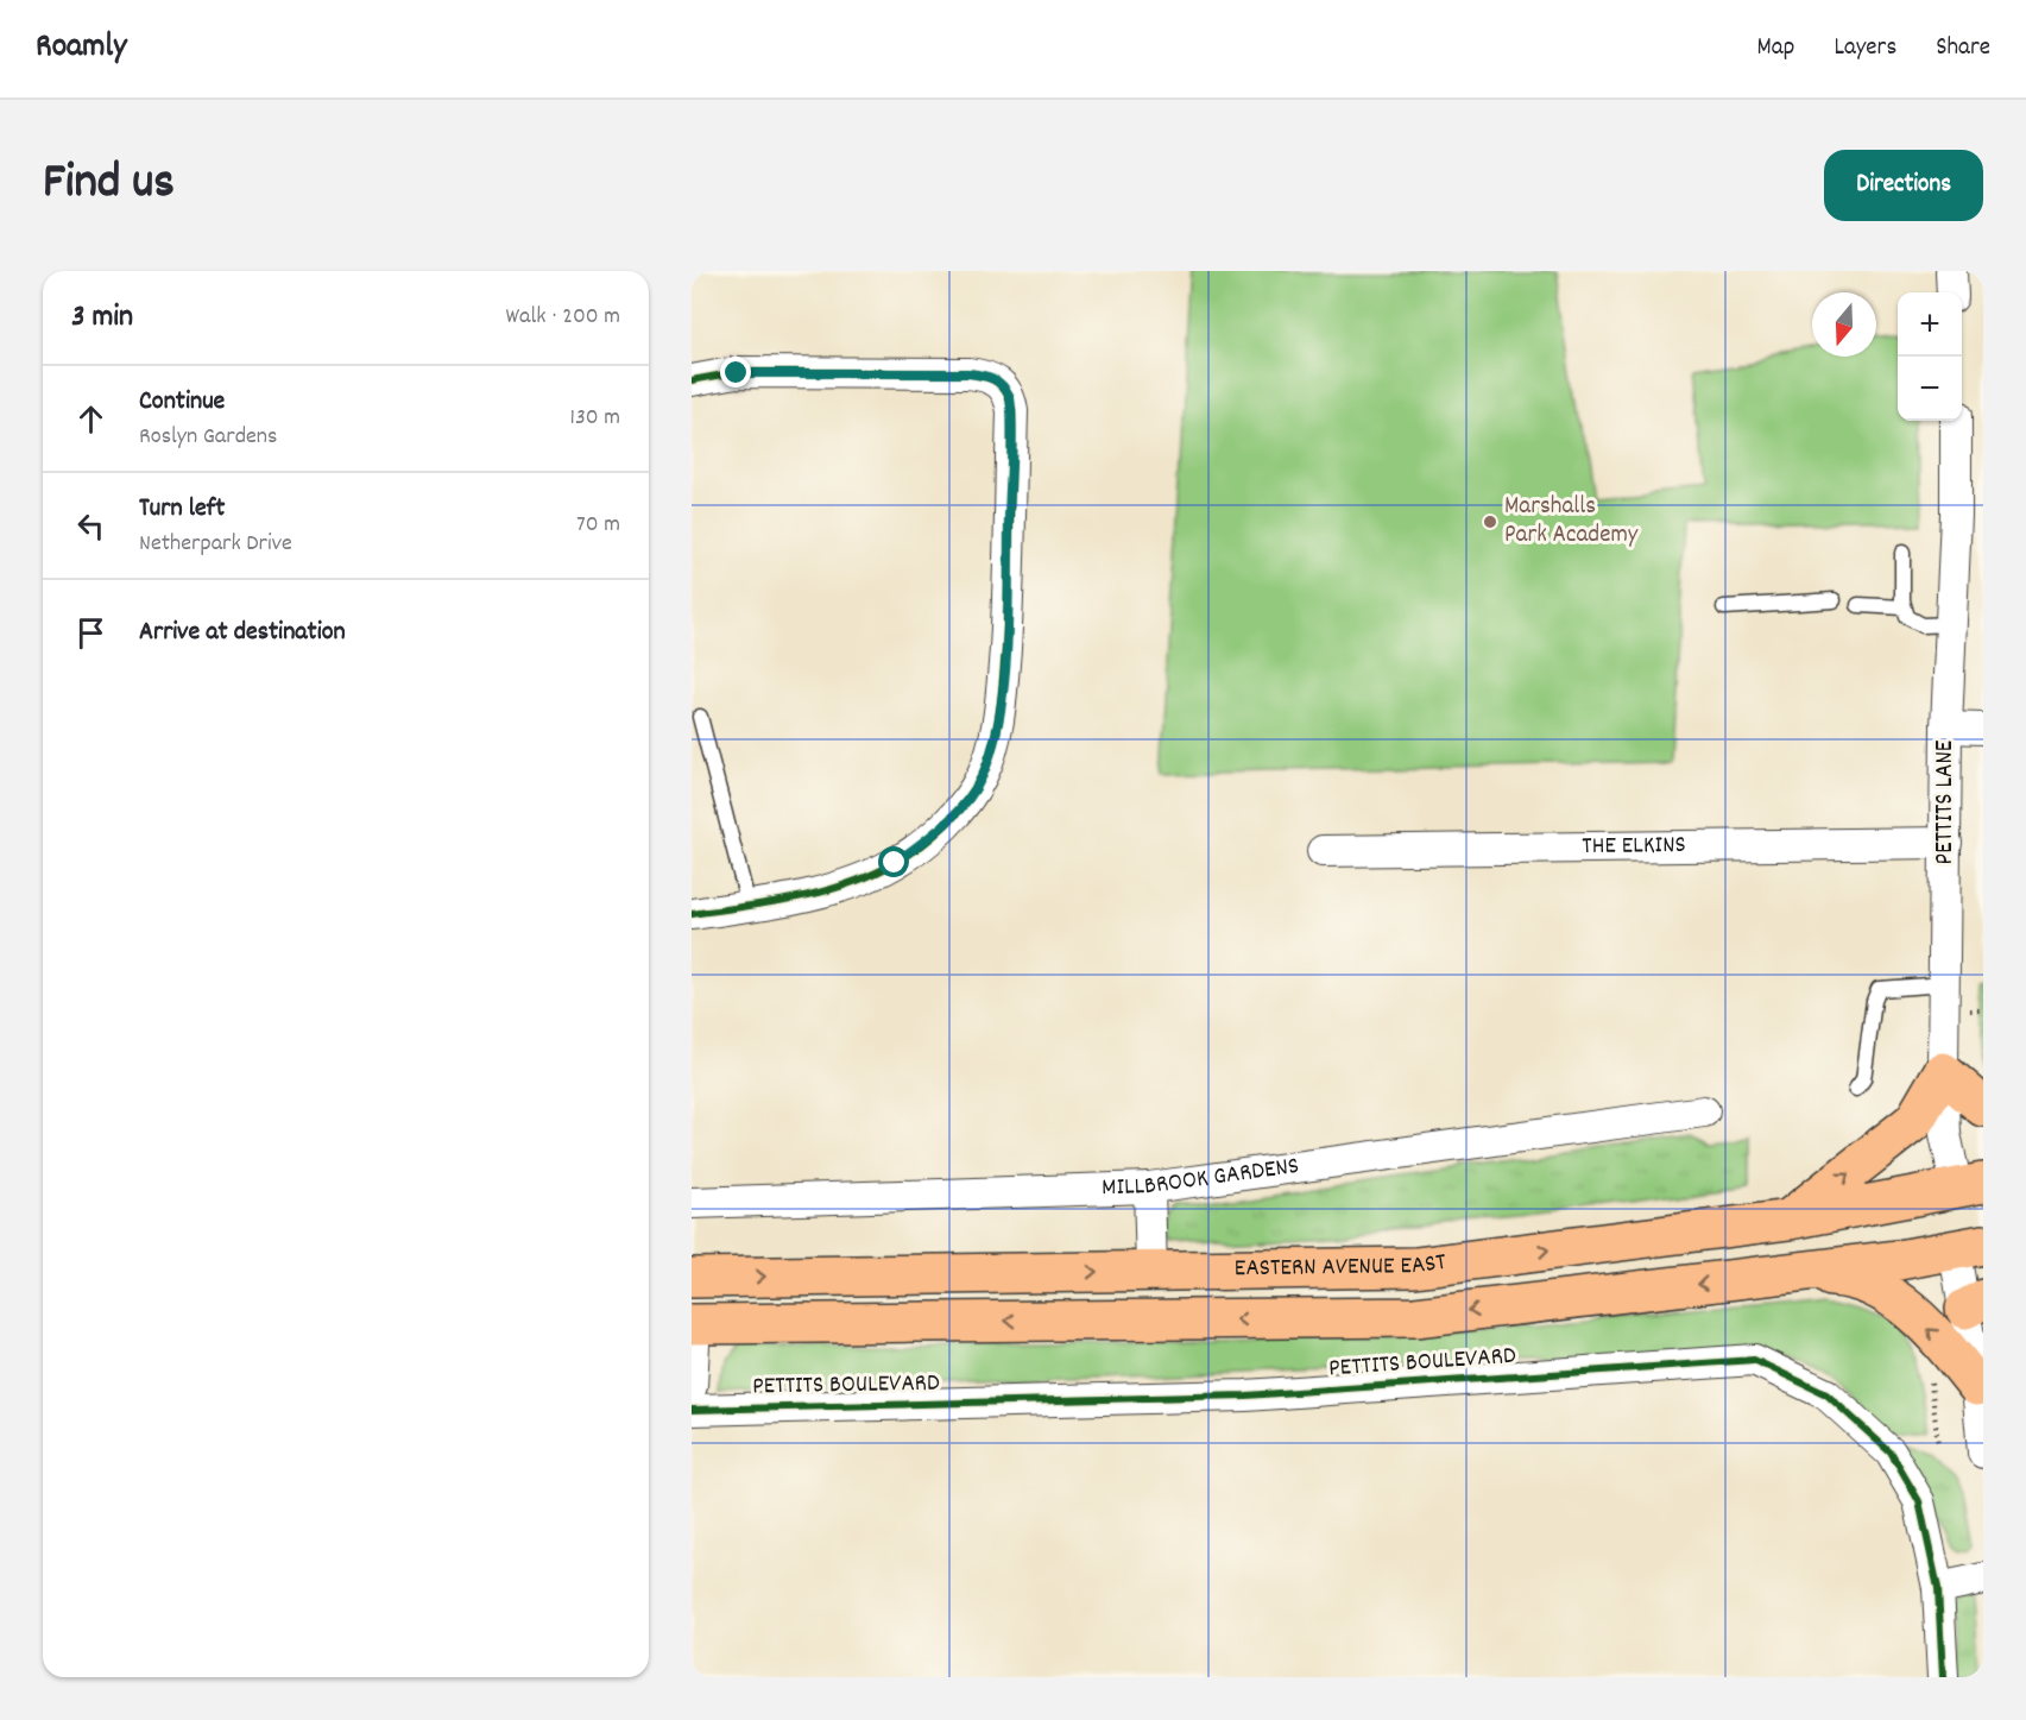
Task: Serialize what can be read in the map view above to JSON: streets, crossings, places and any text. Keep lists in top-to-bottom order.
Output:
{
  "streets": {
    "highway": ["EASTERN AVENUE EAST"],
    "street": [
      "PETTITS LANE",
      "THE ELKINS",
      "MILLBROOK GARDENS",
      "PETTITS BOULEVARD"
    ]
  },
  "crossings": [
    ["PETTITS LANE", "THE ELKINS"],
    ["PETTITS LANE", "EASTERN AVENUE EAST"]
  ],
  "places": ["Marshalls Park Academy"],
  "north": "bottom",
  "page": {
    "header": "Roamly",
    "nav": ["Map", "Layers", "Share"],
    "title": "Find us",
    "buttons": "Directions",
    "heading": ["3 min", "Walk · 200 m"],
    "map_buttons": ["+", "−"],
    "list": [
      ["Continue", "Roslyn Gardens", "130 m"],
      ["Turn left", "Netherpark Drive", "70 m"],
      "Arrive at destination"
    ]
  }
}
